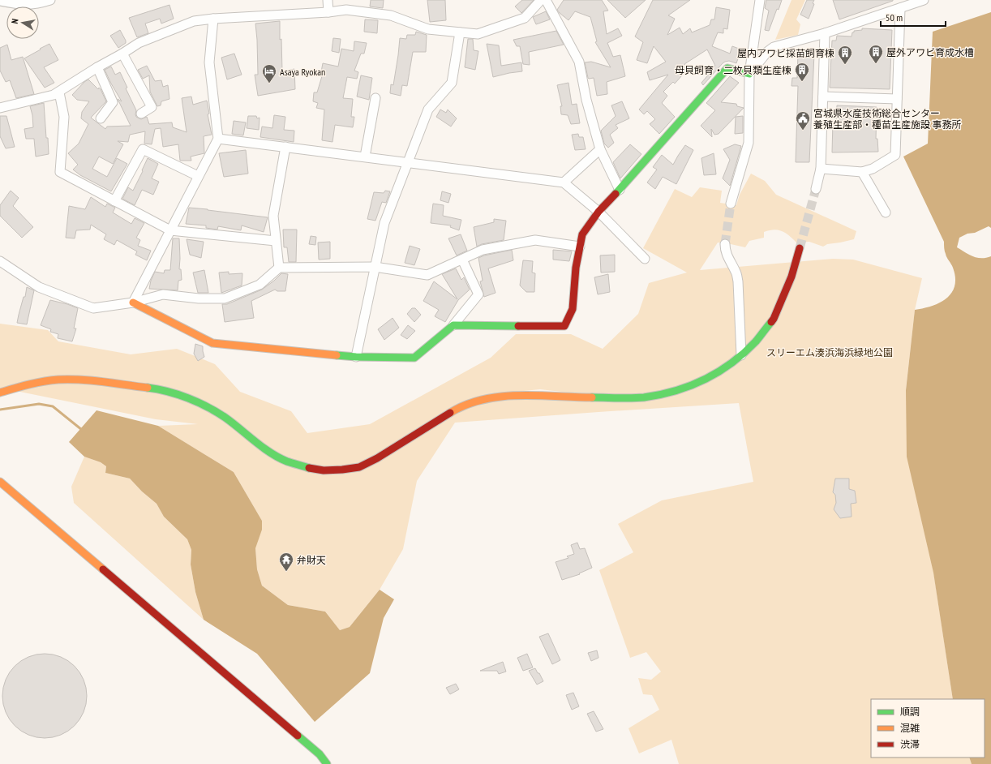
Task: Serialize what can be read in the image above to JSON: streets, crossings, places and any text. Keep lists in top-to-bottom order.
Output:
{
  "parks": ["スリーエム湊浜海浜緑地公園"],
  "places": {
    "building": ["屋外アワビ育成水槽", "屋内アワビ採苗飼育棟", "母貝飼育・二枚貝類生産棟"],
    "hotel": ["Asaya Ryokan"],
    "public building": ["宮城県水産技術総合センター 養殖生産部・種苗生産施設 事務所"],
    "temple": ["弁財天"]
  },
  "legend": ["順調", "混雑", "渋滞"],
  "scale_bar": "50 m",
  "north": "left"
}
